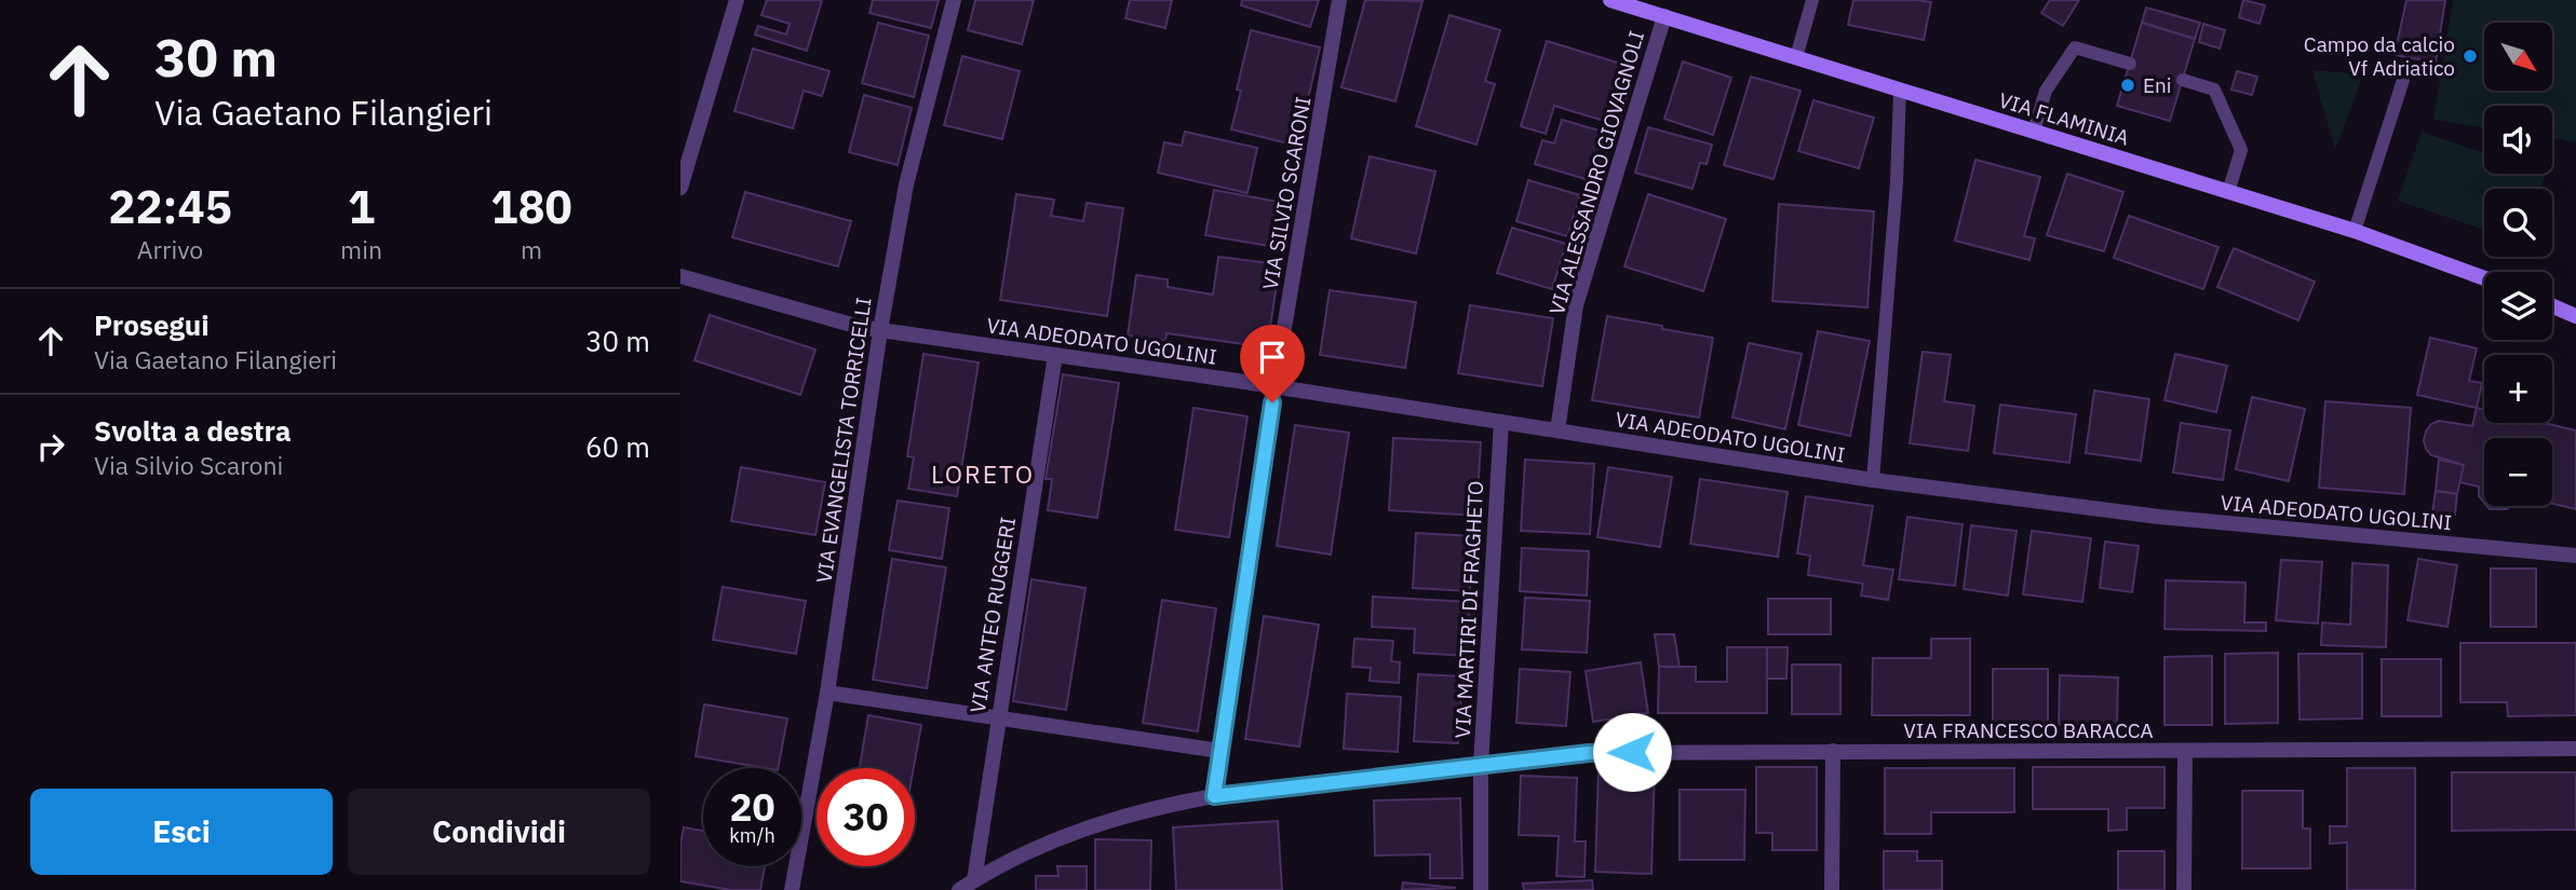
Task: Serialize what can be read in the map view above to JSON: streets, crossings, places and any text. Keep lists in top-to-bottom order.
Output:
{
  "streets": {
    "street": [
      "VIA FLAMINIA",
      "VIA ALESSANDRO GIOVAGNOLI",
      "VIA SILVIO SCARONI",
      "VIA ADEODATO UGOLINI",
      "VIA EVANGELISTA TORRICELLI",
      "VIA MARTIRI DI FRAGHETO",
      "VIA ANTEO RUGGERI",
      "VIA FRANCESCO BARACCA"
    ]
  },
  "crossings": [
    ["VIA FLAMINIA", "VIA ALESSANDRO GIOVAGNOLI"],
    ["VIA ALESSANDRO GIOVAGNOLI", "VIA ADEODATO UGOLINI"],
    ["VIA SILVIO SCARONI", "VIA ADEODATO UGOLINI"],
    ["VIA SILVIO SCARONI", "VIA FRANCESCO BARACCA"],
    ["VIA ADEODATO UGOLINI", "VIA EVANGELISTA TORRICELLI"],
    ["VIA ADEODATO UGOLINI", "VIA MARTIRI DI FRAGHETO"],
    ["VIA ADEODATO UGOLINI", "VIA ANTEO RUGGERI"],
    ["VIA MARTIRI DI FRAGHETO", "VIA FRANCESCO BARACCA"],
    ["VIA ANTEO RUGGERI", "VIA FRANCESCO BARACCA"]
  ],
  "districts": ["LORETO"],
  "places": ["Campo da calcio Vf Adriatico", "Eni"],
  "north": "bottom right",
  "page": {
    "turn": ["30 m", "Via Gaetano Filangieri"],
    "map_buttons": ["+", "−"],
    "eta": [
      "22:45",
      "Arrivo",
      "1",
      "min",
      "180",
      "m"
    ],
    "list": [
      {
        "name": "Prosegui",
        "note": "Via Gaetano Filangieri",
        "value": "30 m"
      },
      {
        "name": "Svolta a destra",
        "note": "Via Silvio Scaroni",
        "value": "60 m"
      }
    ],
    "speed": "20 km/h",
    "limit": "30",
    "buttons": ["Esci", "Condividi"]
  }
}
